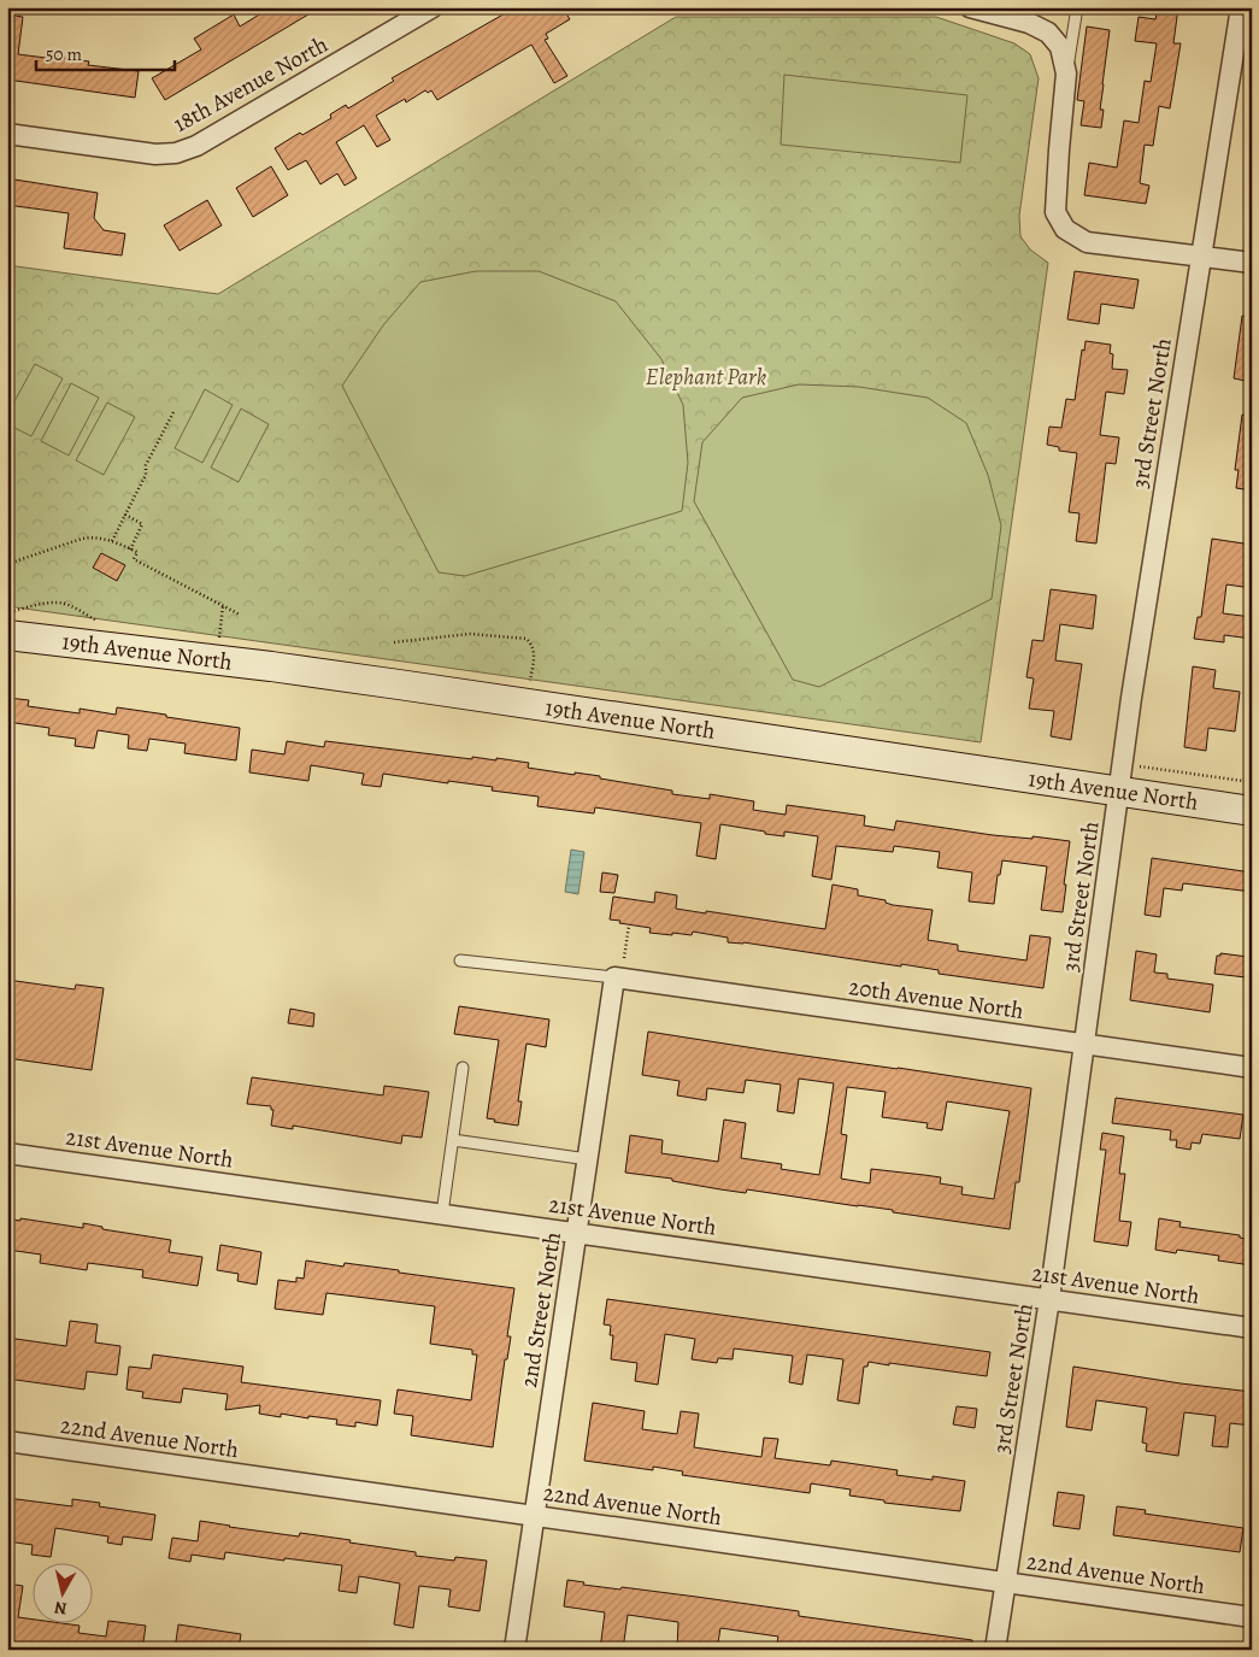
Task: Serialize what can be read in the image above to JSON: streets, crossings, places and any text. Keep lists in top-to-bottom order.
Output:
{
  "streets": {
    "street": [
      "18th Avenue North",
      "3rd Street North",
      "19th Avenue North",
      "20th Avenue North",
      "21st Avenue North",
      "2nd Street North",
      "22nd Avenue North"
    ]
  },
  "crossings": [
    ["3rd Street North", "19th Avenue North"],
    ["3rd Street North", "20th Avenue North"],
    ["3rd Street North", "21st Avenue North"],
    ["3rd Street North", "22nd Avenue North"],
    ["20th Avenue North", "2nd Street North"],
    ["21st Avenue North", "2nd Street North"],
    ["2nd Street North", "22nd Avenue North"]
  ],
  "parks": ["Elephant Park"],
  "scale_bar": "50 m",
  "north": "bottom"
}
